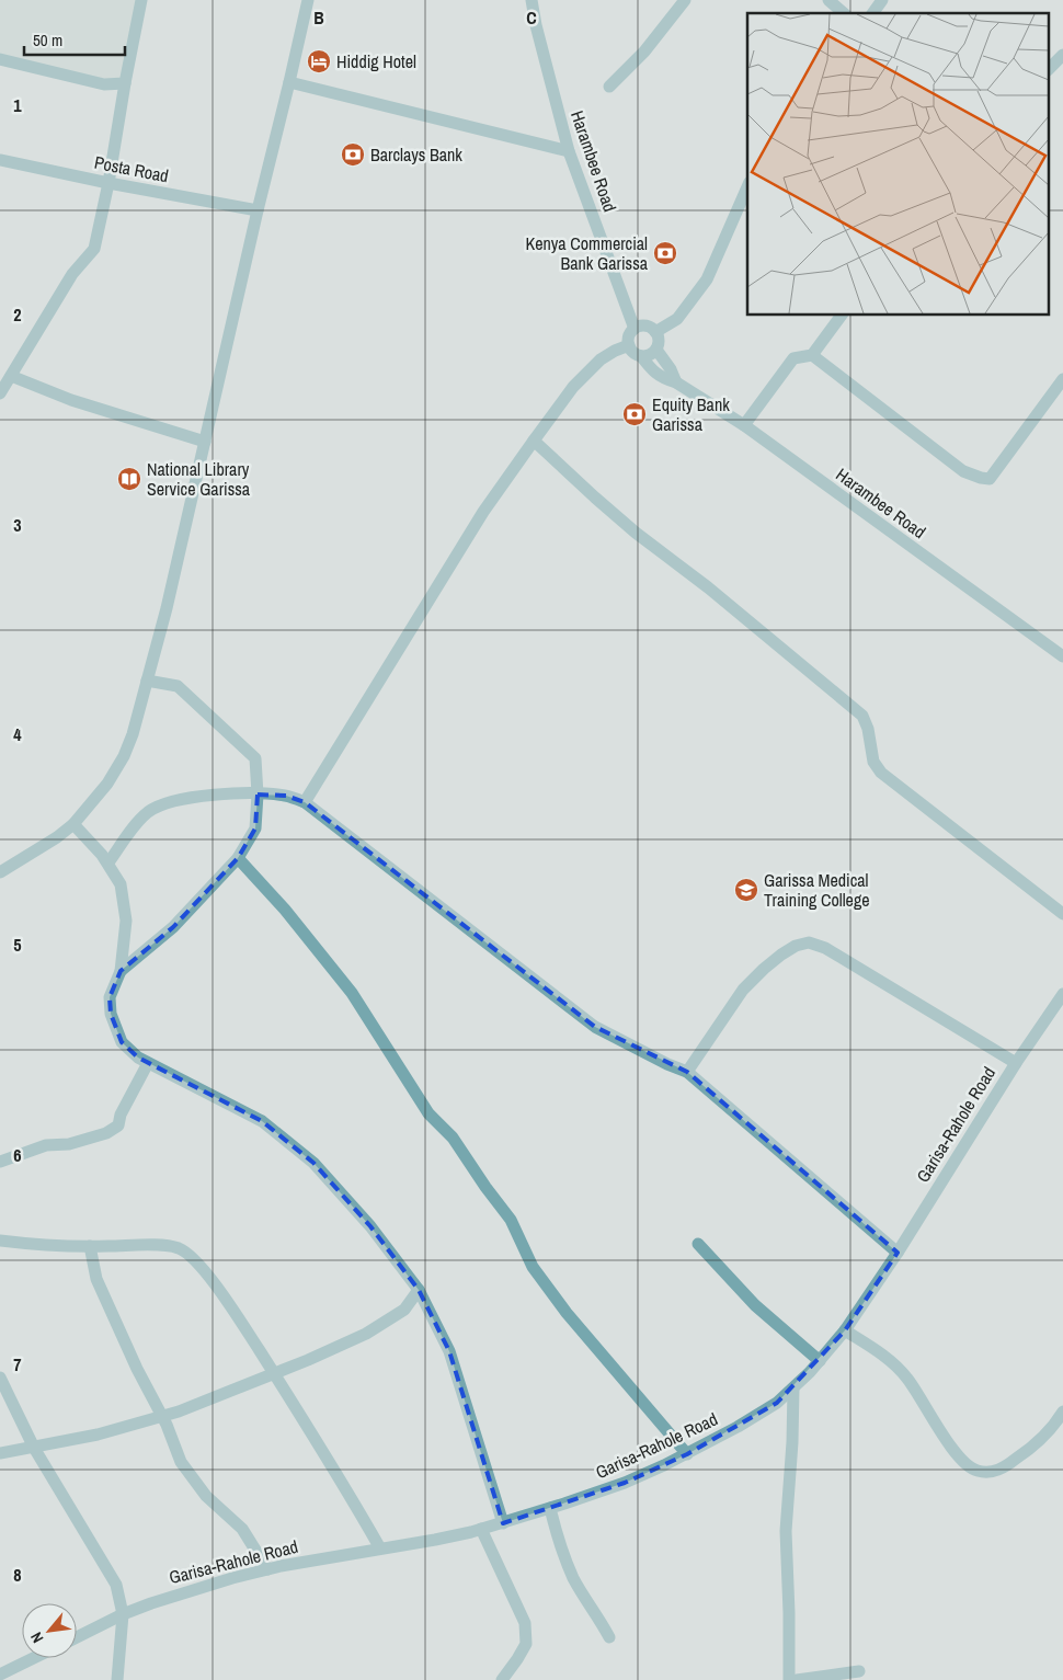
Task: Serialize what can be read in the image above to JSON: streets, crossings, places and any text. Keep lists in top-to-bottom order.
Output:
{
  "streets": {
    "street": ["Harambee Road", "Posta Road", "Garisa-Rahole Road"]
  },
  "places": {
    "hotel": ["Hiddig Hotel"],
    "bank": ["Barclays Bank", "Kenya Commercial Bank Garissa", "Equity Bank Garissa"],
    "library": ["National Library Service Garissa"],
    "school or university": ["Garissa Medical Training College"]
  },
  "scale_bar": "50 m",
  "north": "bottom left",
  "grid": {
    "columns": ["B", "C"],
    "rows": [
      "1",
      "2",
      "3",
      "4",
      "5",
      "6",
      "7",
      "8"
    ]
  }
}
